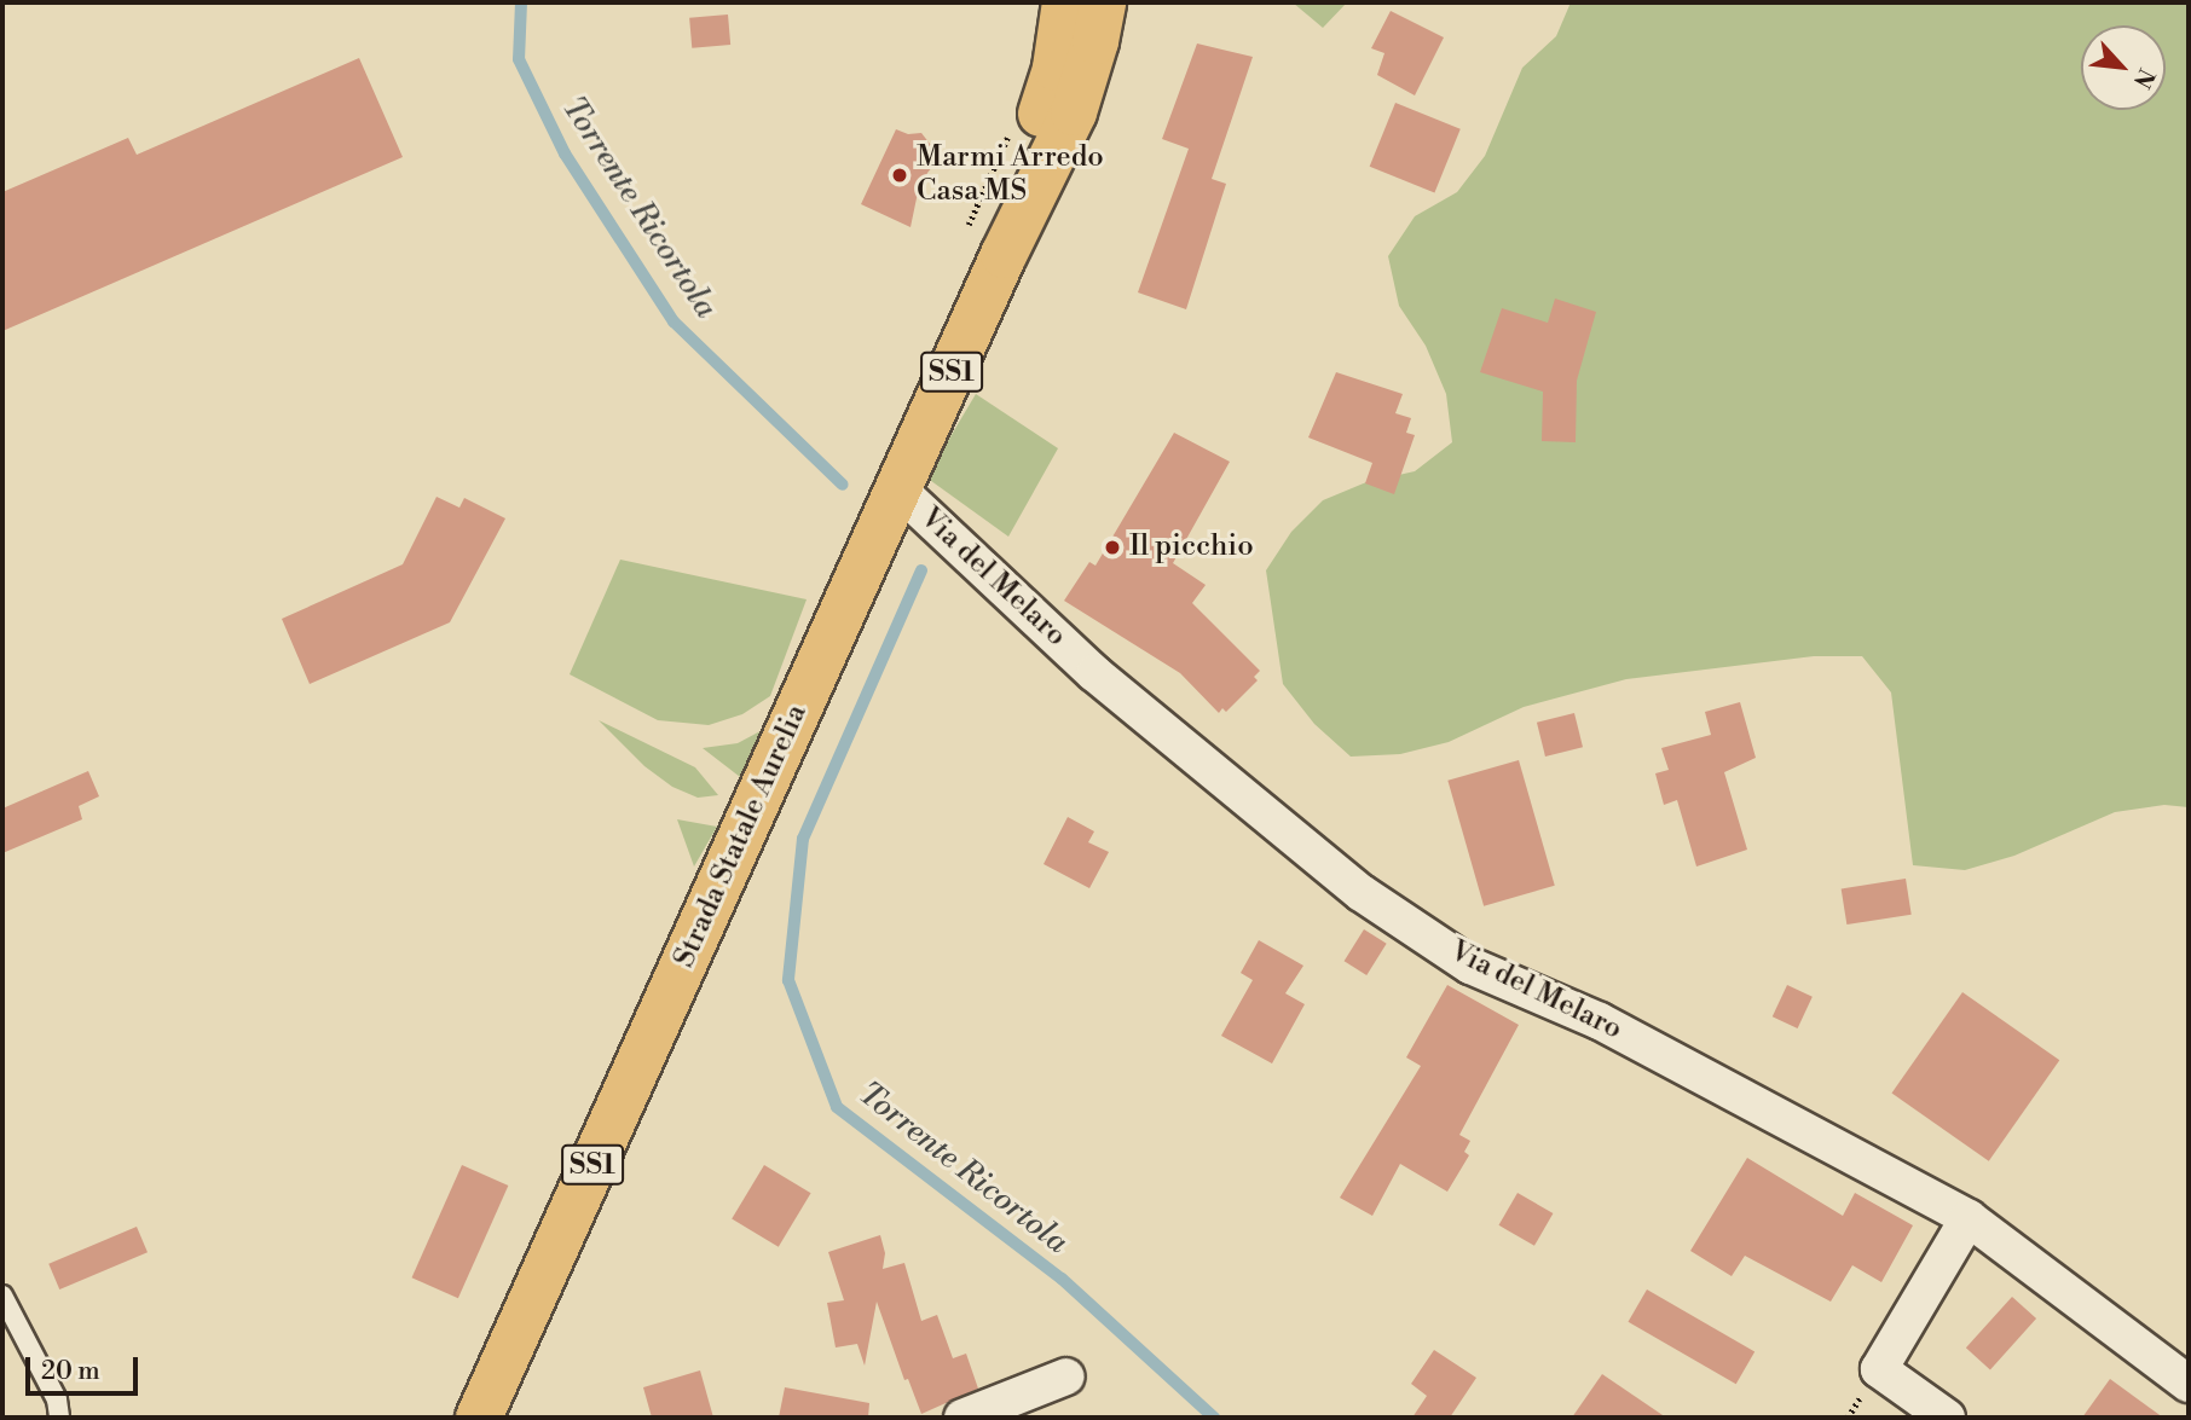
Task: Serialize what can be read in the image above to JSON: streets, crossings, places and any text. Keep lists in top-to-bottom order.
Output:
{
  "streets": {
    "main road": ["SS1", "Strada Statale Aurelia"],
    "street": ["Via del Melaro"]
  },
  "crossings": [
    ["Via del Melaro", "Strada Statale Aurelia"]
  ],
  "water": ["Torrente Ricortola"],
  "places": ["Marmi Arredo Casa MS", "Il picchio"],
  "scale_bar": "20 m",
  "north": "bottom right"
}
